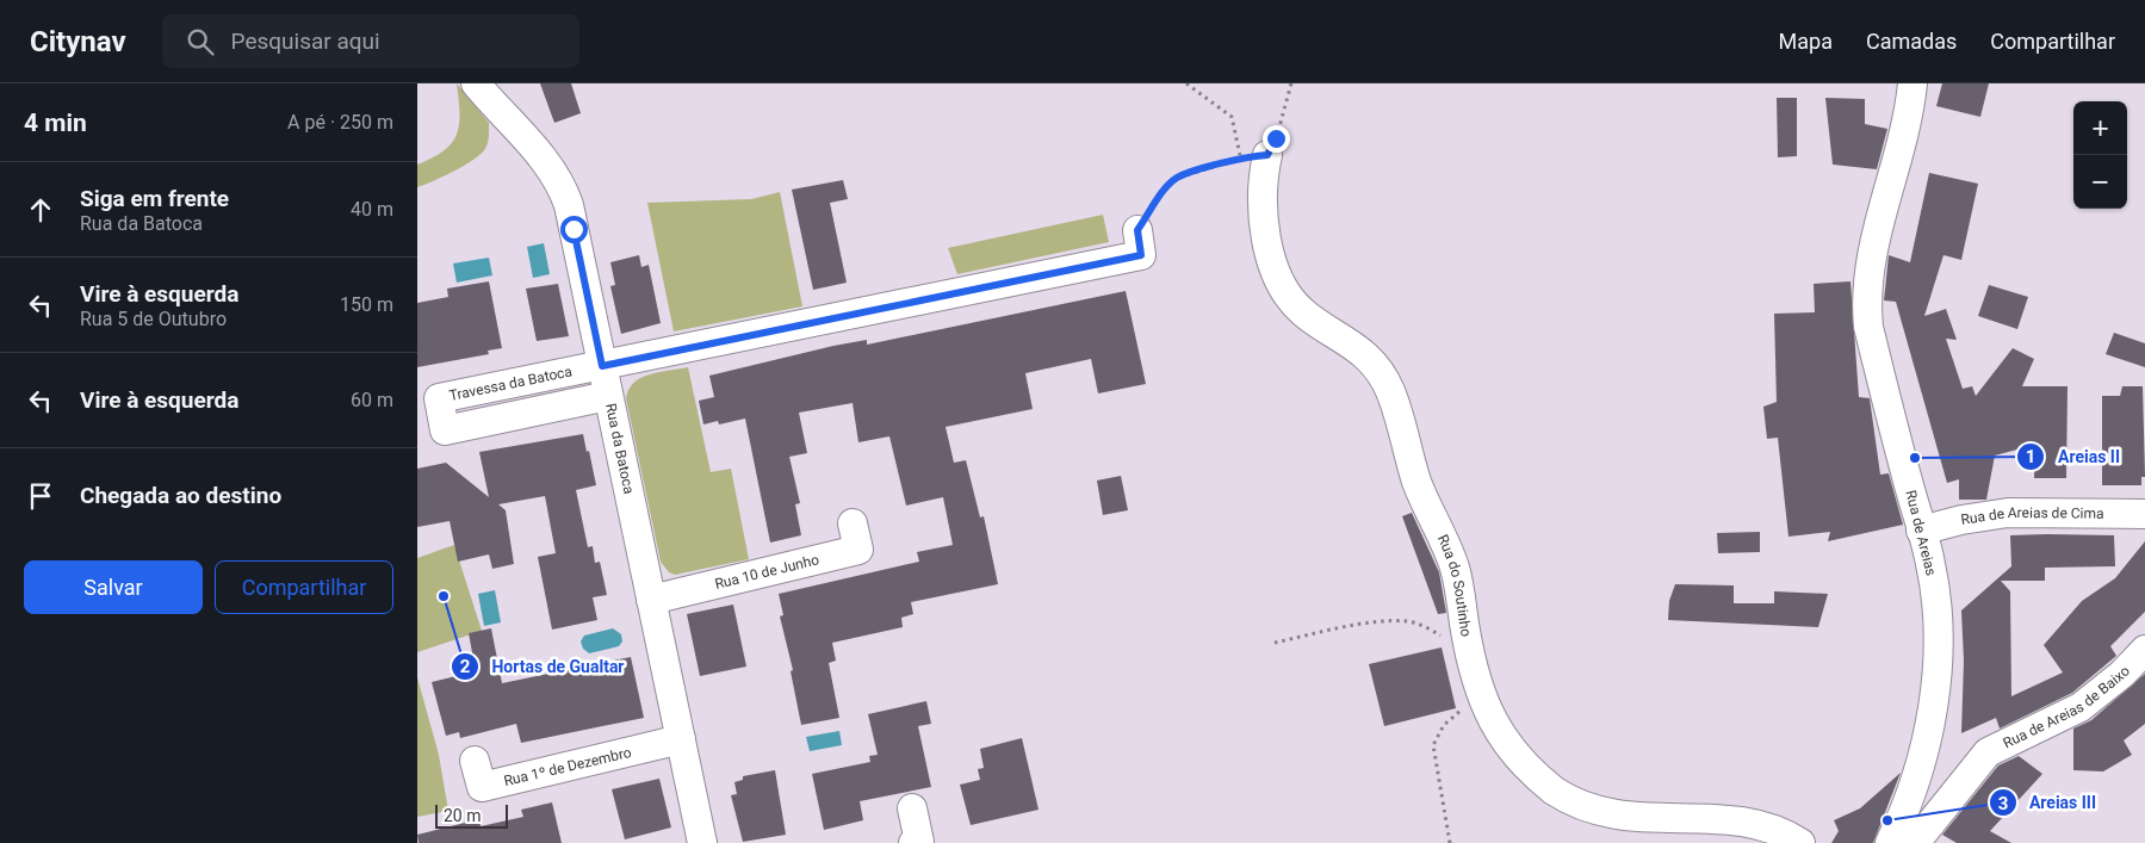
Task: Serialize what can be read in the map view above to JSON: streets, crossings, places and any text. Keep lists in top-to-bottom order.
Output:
{
  "streets": {
    "street": [
      "Travessa da Batoca",
      "Rua da Batoca",
      "Rua de Areias de Cima",
      "Rua de Areias",
      "Rua 10 de Junho",
      "Rua do Soutinho",
      "Rua de Areias de Baixo",
      "Rua 1º de Dezembro"
    ]
  },
  "crossings": [
    ["Travessa da Batoca", "Rua da Batoca"],
    ["Rua da Batoca", "Rua 10 de Junho"],
    ["Rua da Batoca", "Rua 1º de Dezembro"],
    ["Rua de Areias de Cima", "Rua de Areias"]
  ],
  "places": ["Areias II", "Hortas de Gualtar", "Areias III"],
  "scale_bar": "20 m",
  "page": {
    "header": "Citynav",
    "search": "Pesquisar aqui",
    "nav": ["Mapa", "Camadas", "Compartilhar"],
    "heading": ["4 min", "A pé · 250 m"],
    "map_buttons": ["+", "−"],
    "list": [
      ["Siga em frente", "Rua da Batoca", "40 m"],
      ["Vire à esquerda", "Rua 5 de Outubro", "150 m"],
      ["Vire à esquerda", "60 m"],
      "Chegada ao destino"
    ],
    "buttons": ["Salvar", "Compartilhar"],
    "scale": "20 m"
  }
}
